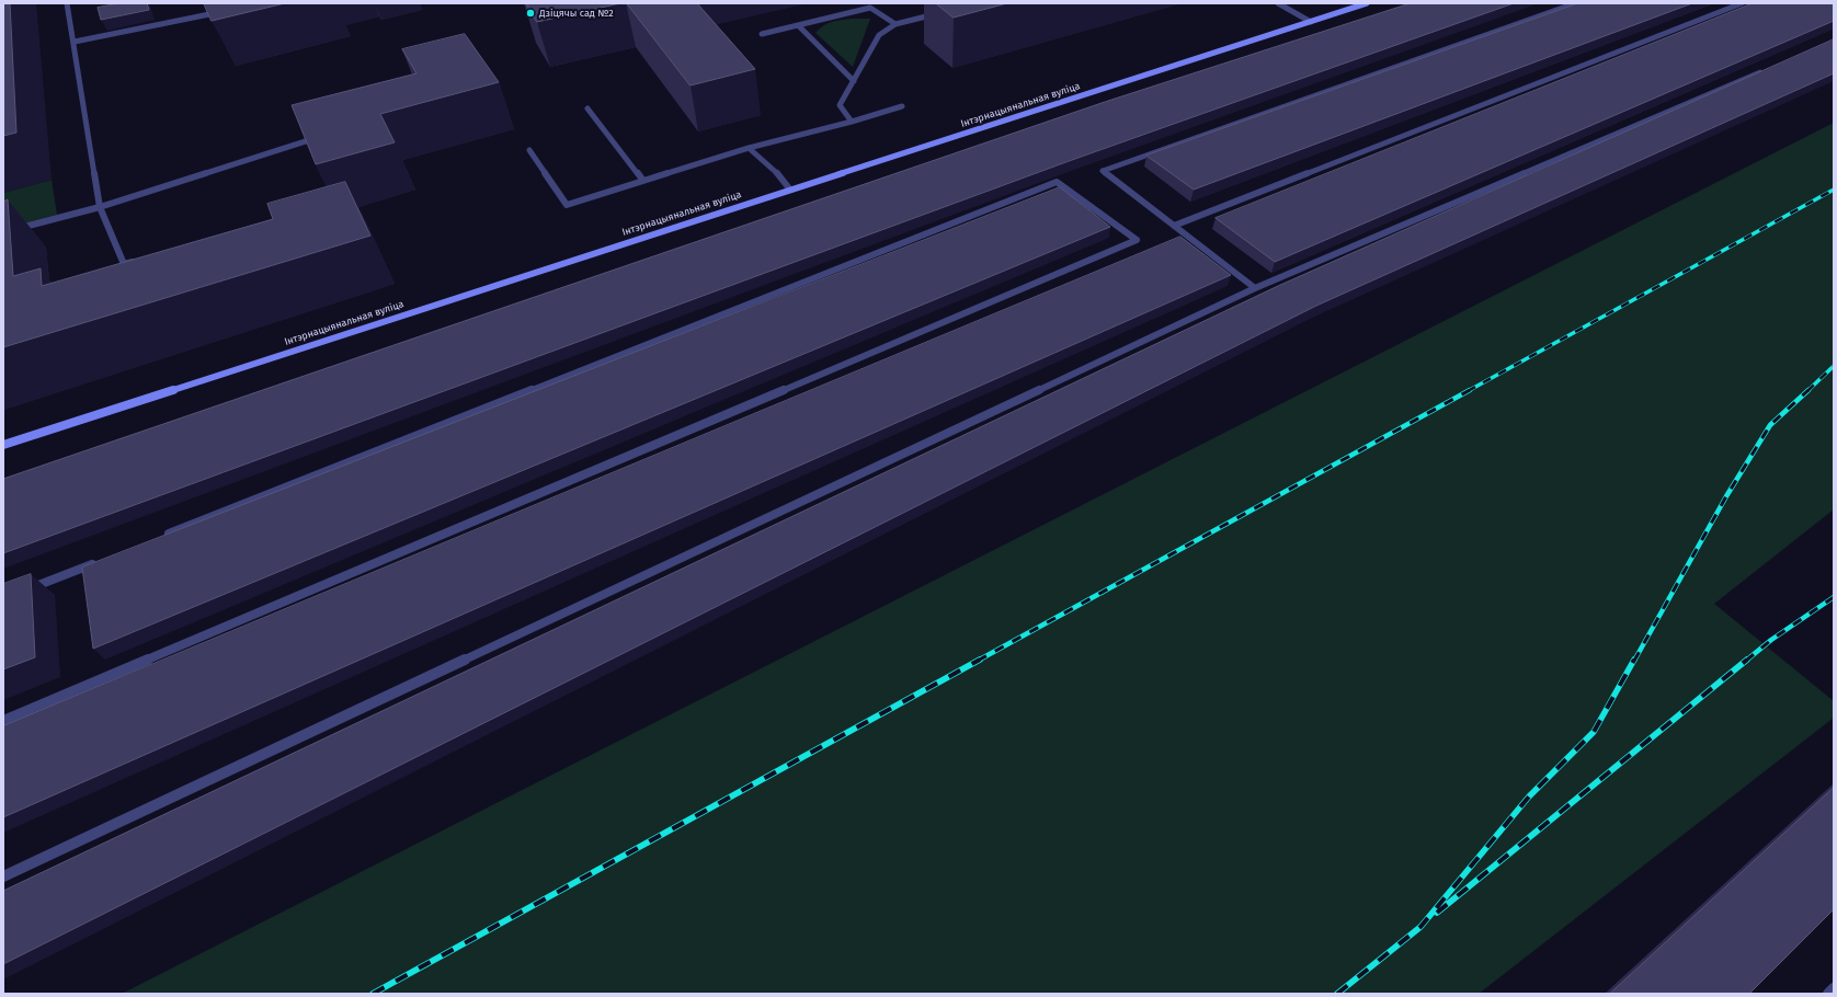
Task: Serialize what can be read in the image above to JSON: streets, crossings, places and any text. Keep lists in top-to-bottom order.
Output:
{
  "streets": {
    "street": ["Інтэрнацыянальная вуліца"]
  },
  "places": ["Дзіцячы сад №2"]
}
